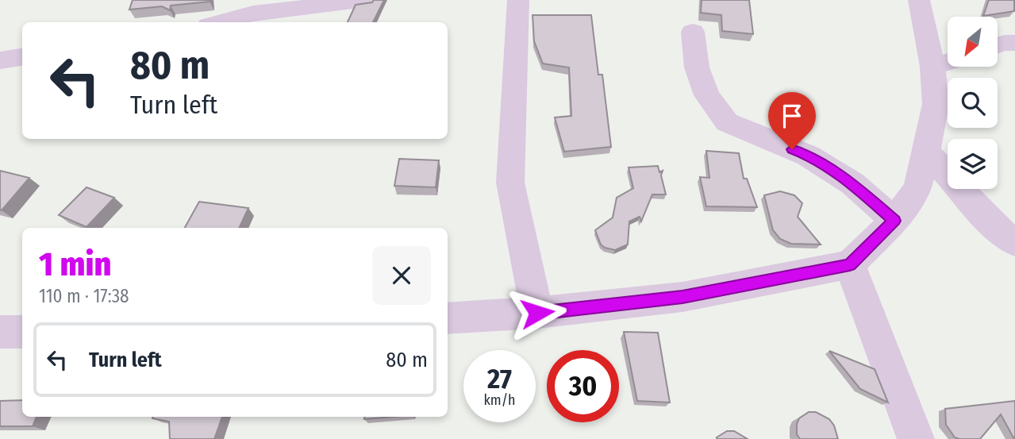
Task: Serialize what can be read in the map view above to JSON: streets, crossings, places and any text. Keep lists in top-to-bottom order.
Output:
{
  "north": "bottom left",
  "page": {
    "turn": ["80 m", "Turn left"],
    "heading": ["1 min", "110 m · 17:38"],
    "list": [
      {
        "name": "Turn left",
        "value": "80 m"
      }
    ],
    "speed": "27 km/h",
    "limit": "30"
  }
}
